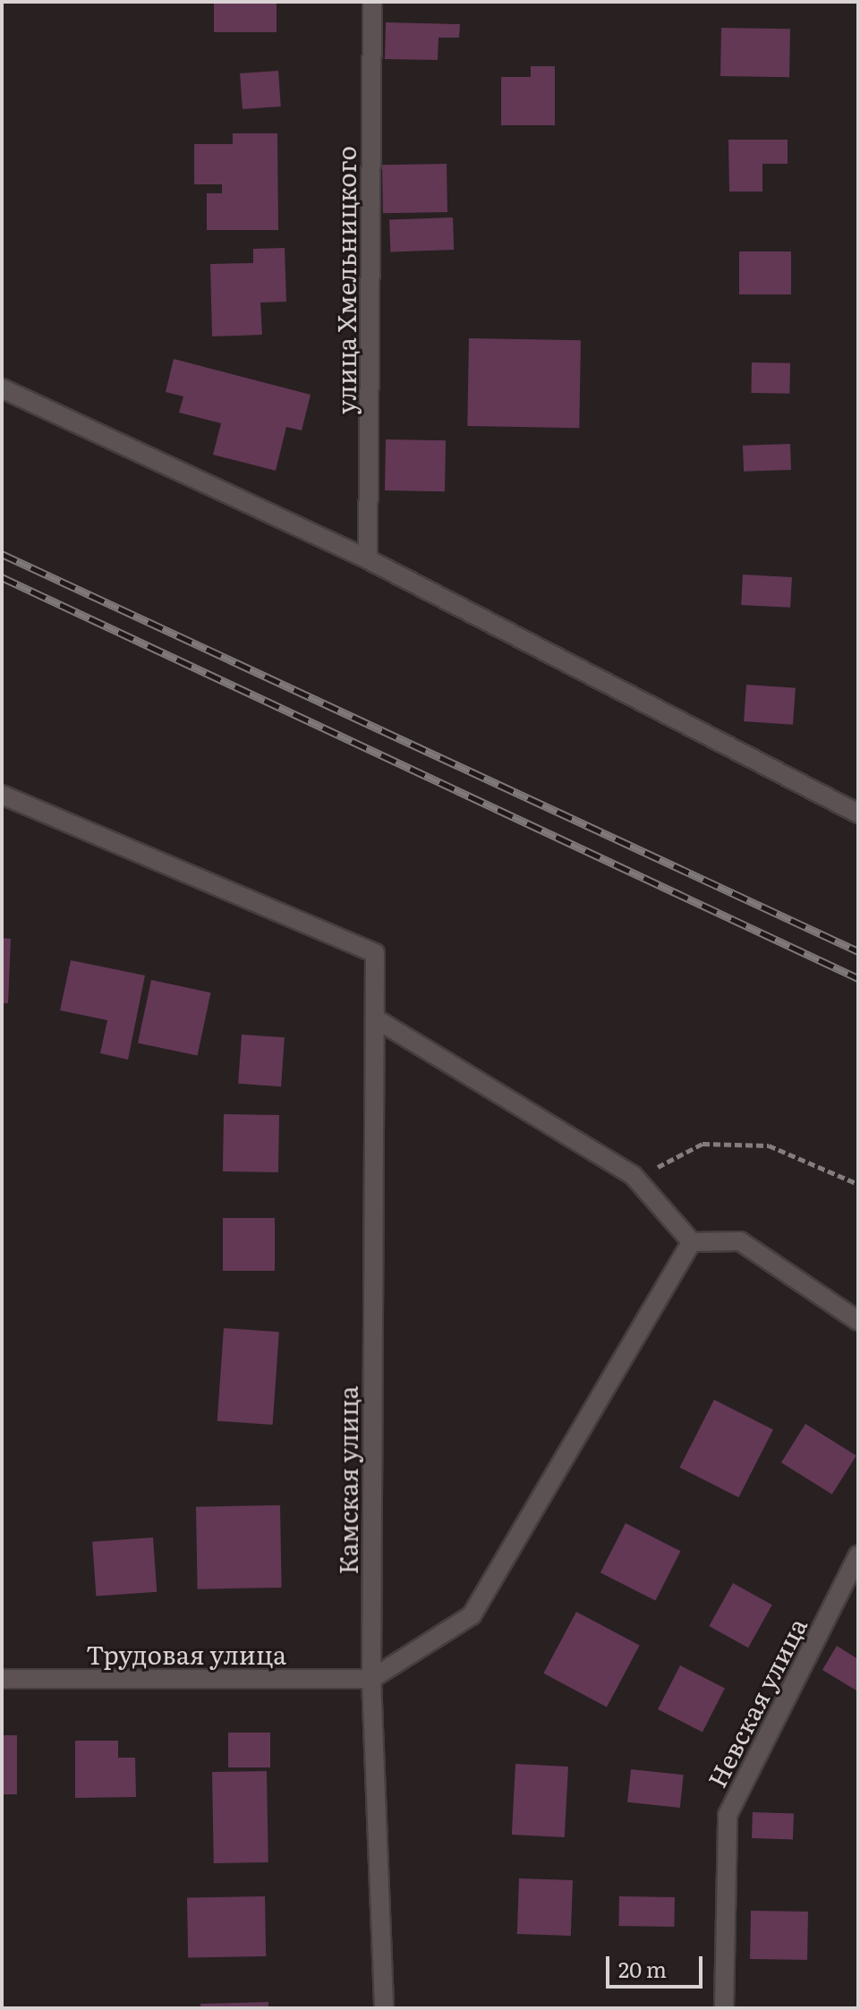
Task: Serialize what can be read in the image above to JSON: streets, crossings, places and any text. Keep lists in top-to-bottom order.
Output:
{
  "streets": {
    "street": [
      "улица Хмельницкого",
      "Камская улица",
      "Трудовая улица",
      "Невская улица"
    ]
  },
  "crossings": [
    ["Камская улица", "Трудовая улица"]
  ],
  "scale_bar": "20 m"
}
